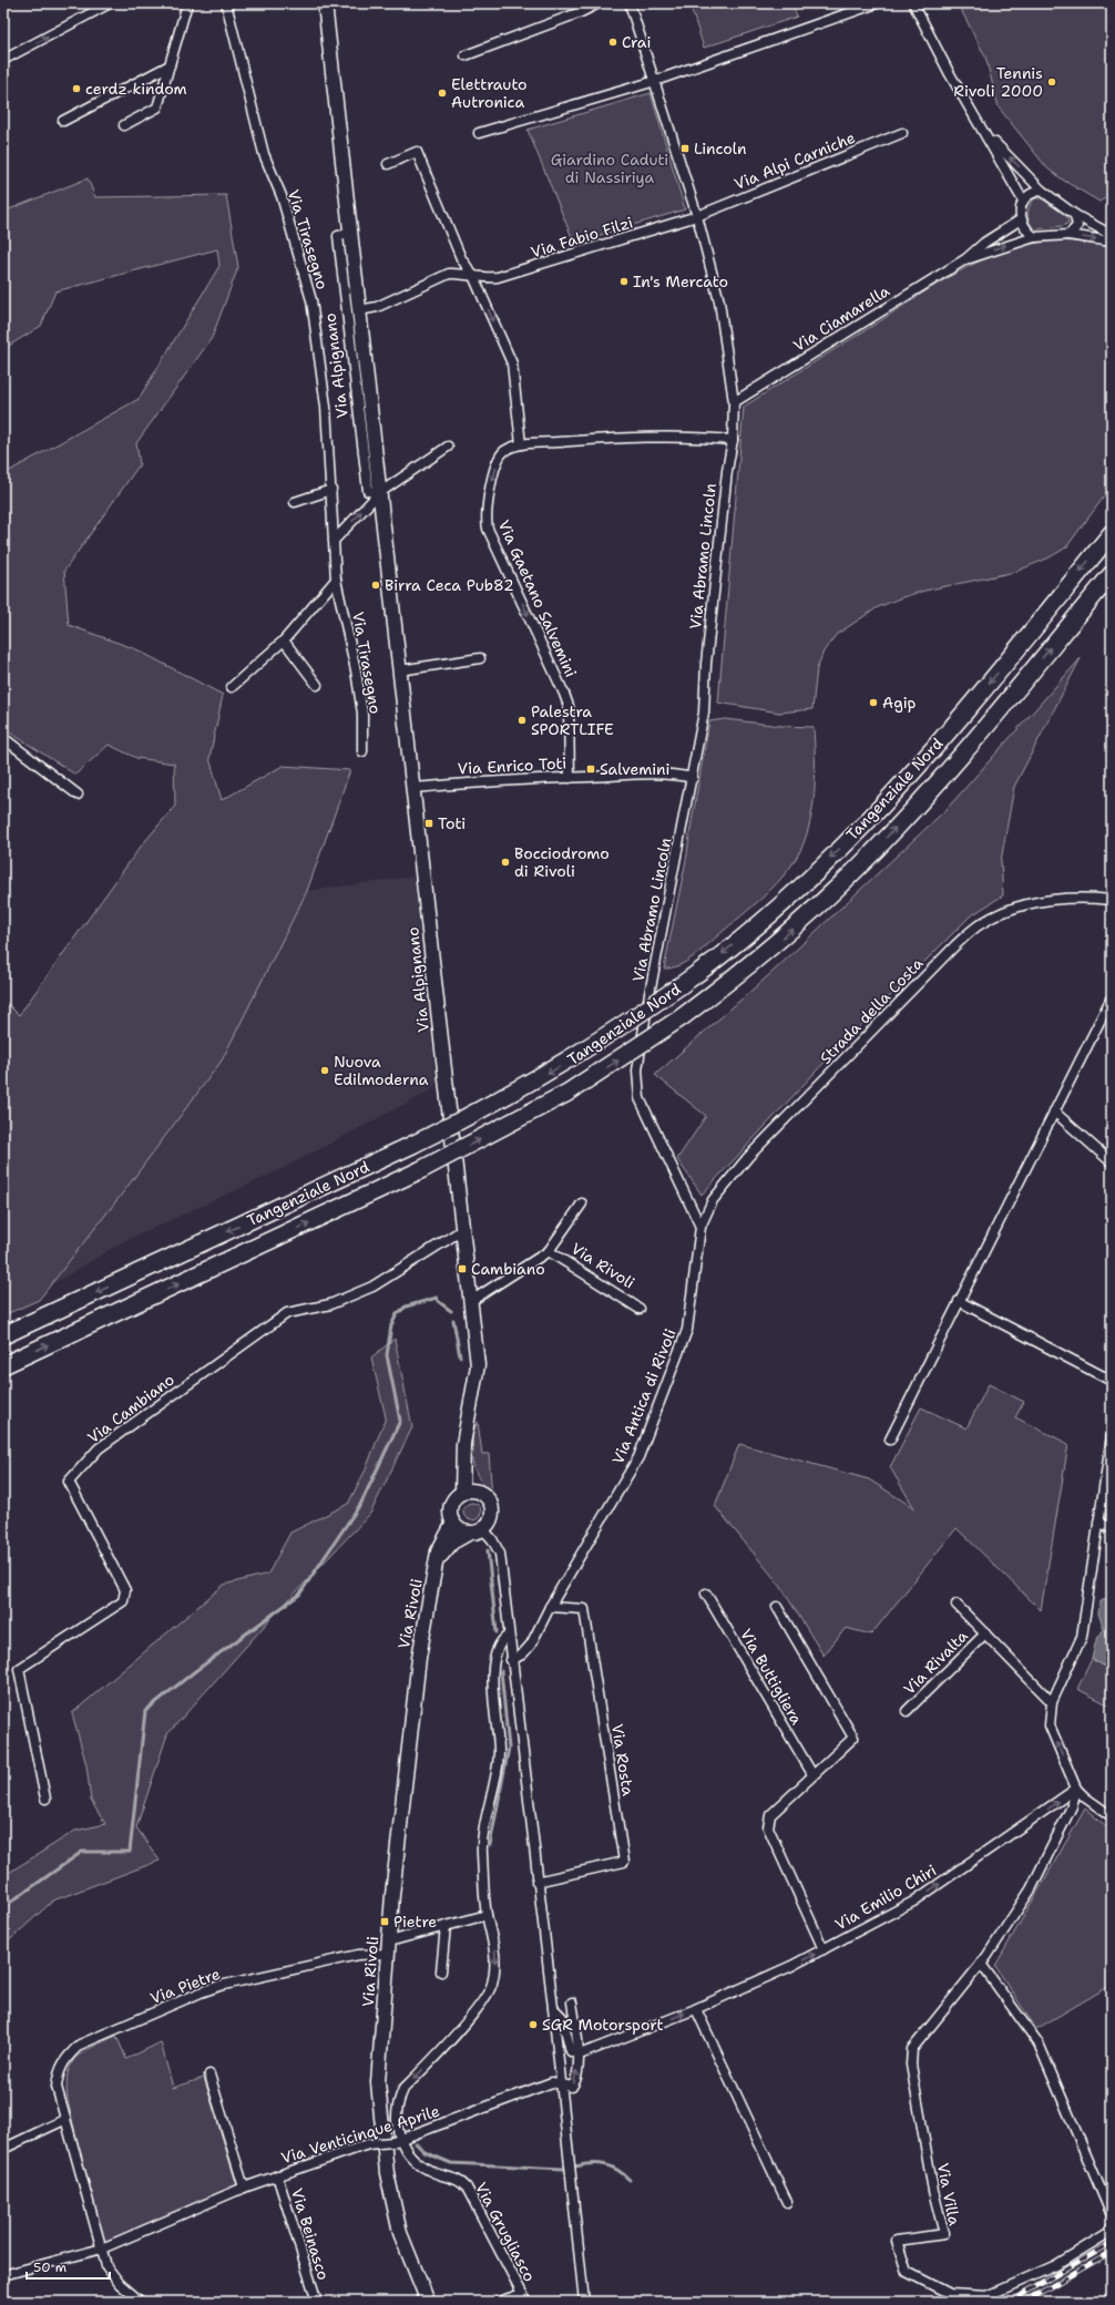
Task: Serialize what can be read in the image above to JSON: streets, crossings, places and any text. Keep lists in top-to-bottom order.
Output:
{
  "streets": {
    "highway": ["Tangenziale Nord"],
    "street": [
      "Via Alpi Carniche",
      "Via Fabio Filzi",
      "Via Tirasegno",
      "Via Ciamarella",
      "Via Alpignano",
      "Via Abramo Lincoln",
      "Via Gaetano Salvemini",
      "Via Enrico Toti",
      "Strada della Costa",
      "Via Rivoli",
      "Via Antica di Rivoli",
      "Via Cambiano",
      "Via Rivalta",
      "Via Buttigliera",
      "Via Rosta",
      "Via Emilio Chiri",
      "Via Pietre",
      "Via Venticinque Aprile",
      "Via Villa",
      "Via Grugliasco",
      "Via Beinasco"
    ]
  },
  "crossings": [
    ["Via Alpi Carniche", "Via Fabio Filzi"],
    ["Via Alpi Carniche", "Via Abramo Lincoln"],
    ["Via Fabio Filzi", "Via Alpignano"],
    ["Via Fabio Filzi", "Via Abramo Lincoln"],
    ["Via Ciamarella", "Via Abramo Lincoln"],
    ["Via Alpignano", "Via Enrico Toti"],
    ["Via Alpignano", "Via Rivoli"],
    ["Via Alpignano", "Via Cambiano"],
    ["Via Abramo Lincoln", "Via Gaetano Salvemini"],
    ["Via Abramo Lincoln", "Via Enrico Toti"],
    ["Via Abramo Lincoln", "Strada della Costa"],
    ["Via Abramo Lincoln", "Via Antica di Rivoli"],
    ["Via Gaetano Salvemini", "Via Enrico Toti"],
    ["Strada della Costa", "Via Antica di Rivoli"],
    ["Via Rivoli", "Via Pietre"],
    ["Via Antica di Rivoli", "Via Rosta"],
    ["Via Pietre", "Via Venticinque Aprile"],
    ["Via Venticinque Aprile", "Via Grugliasco"],
    ["Via Venticinque Aprile", "Via Beinasco"]
  ],
  "one_way": ["Via Gaetano Salvemini", "Via Emilio Chiri"],
  "parks": ["Giardino Caduti di Nassiriya"],
  "places": {
    "other": [
      "Crai",
      "Tennis Rivoli 2000",
      "cerdz kindom",
      "Elettrauto Autronica",
      "In's Mercato",
      "Birra Ceca Pub82",
      "Agip",
      "Palestra SPORTLIFE",
      "Bocciodromo di Rivoli",
      "Nuova Edilmoderna",
      "SGR Motorsport"
    ],
    "transit": [
      "Lincoln",
      "Salvemini",
      "Toti",
      "Cambiano",
      "Pietre"
    ]
  },
  "scale_bar": "50 m"
}
